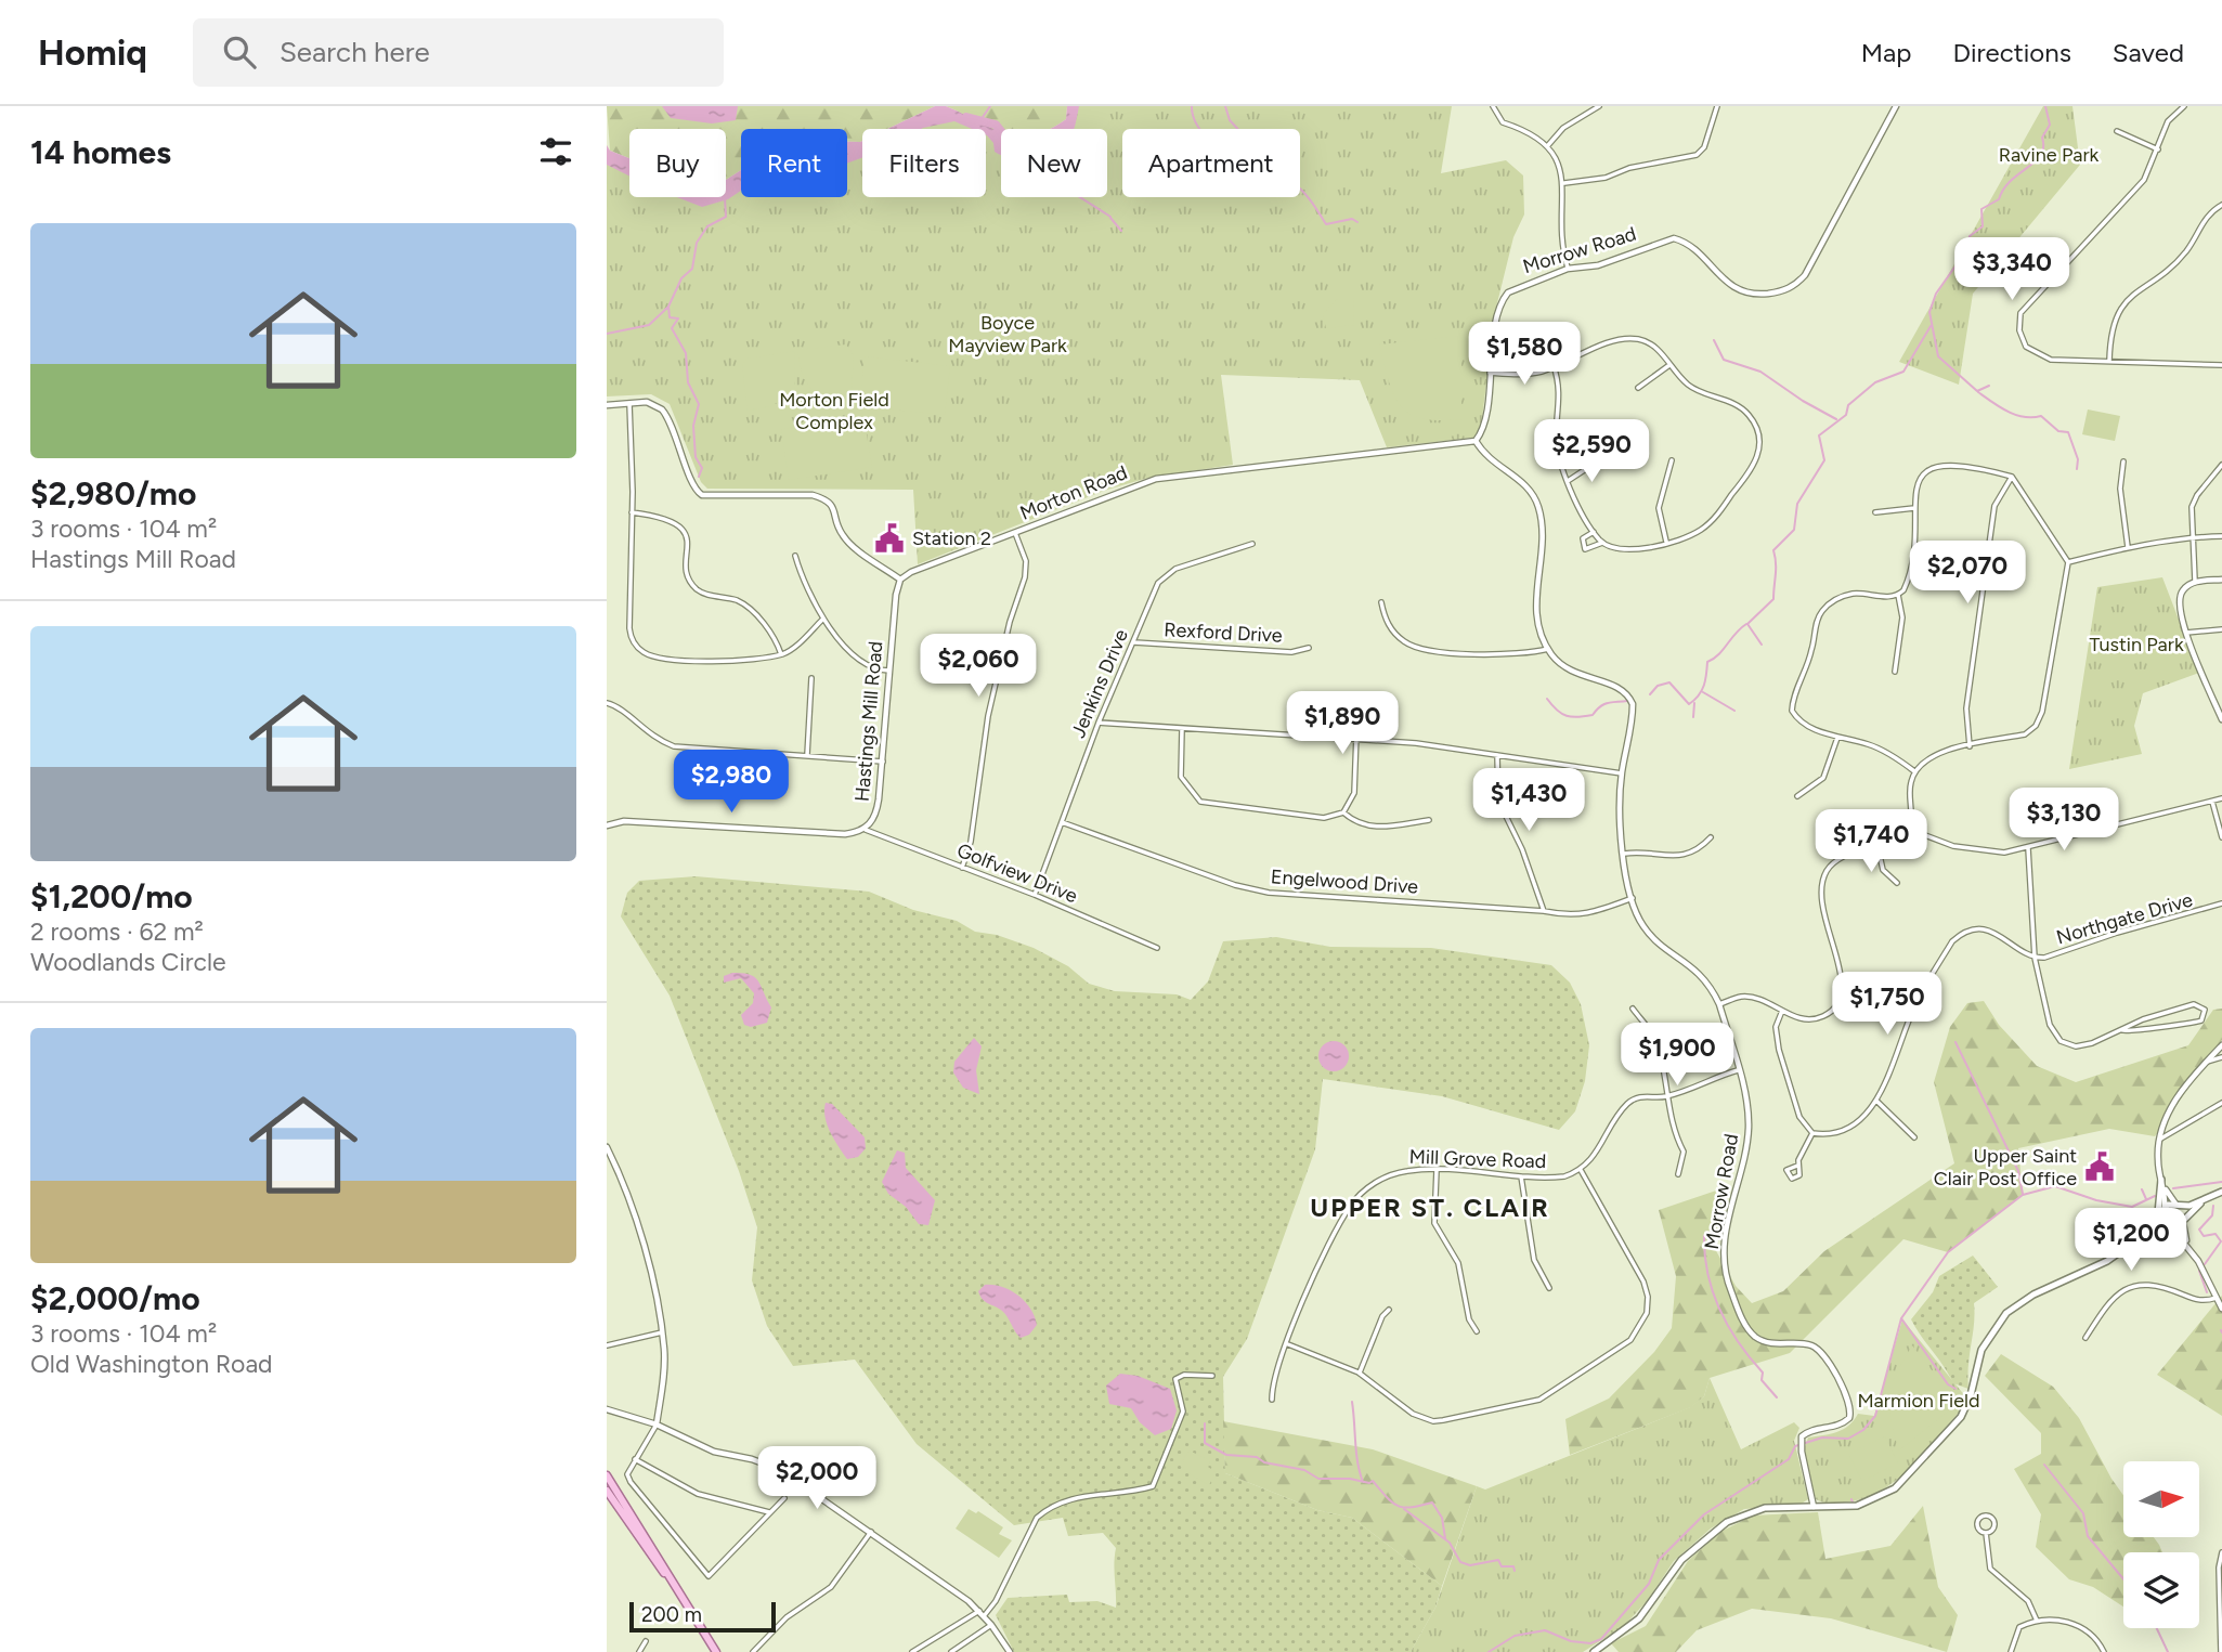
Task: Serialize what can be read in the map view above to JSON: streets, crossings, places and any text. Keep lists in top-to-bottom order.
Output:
{
  "streets": {
    "street": [
      "Morrow Road",
      "Morton Road",
      "Rexford Drive",
      "Jenkins Drive",
      "Hastings Mill Road",
      "Golfview Drive",
      "Engelwood Drive",
      "Northgate Drive",
      "Mill Grove Road"
    ]
  },
  "crossings": [
    ["Morrow Road", "Morton Road"],
    ["Morrow Road", "Engelwood Drive"],
    ["Morton Road", "Hastings Mill Road"],
    ["Rexford Drive", "Jenkins Drive"],
    ["Jenkins Drive", "Golfview Drive"],
    ["Jenkins Drive", "Engelwood Drive"],
    ["Hastings Mill Road", "Golfview Drive"]
  ],
  "districts": ["UPPER ST. CLAIR"],
  "parks": [
    "Ravine Park",
    "Boyce Mayview Park",
    "Morton Field Complex",
    "Tustin Park",
    "Marmion Field"
  ],
  "places": {
    "public building": ["Station 2", "Upper Saint Clair Post Office"]
  },
  "scale_bar": "200 m",
  "north": "right",
  "page": {
    "header": "Homiq",
    "search": "Search here",
    "nav": ["Map", "Directions", "Saved"],
    "heading": "14 homes",
    "chip": [
      "Buy",
      "Rent",
      "Filters",
      "New",
      "Apartment"
    ],
    "list": [
      {
        "name": "$2,980/mo",
        "note": "3 rooms · 104 m² · Hastings Mill Road"
      },
      {
        "name": "$1,200/mo",
        "note": "2 rooms · 62 m² · Woodlands Circle"
      },
      {
        "name": "$2,000/mo",
        "note": "3 rooms · 104 m² · Old Washington Road"
      }
    ],
    "price": [
      "$3,340",
      "$1,580",
      "$2,590",
      "$2,070",
      "$2,060",
      "$1,890",
      "$2,980",
      "$1,430",
      "$3,130",
      "$1,740",
      "$1,750",
      "$1,900",
      "$1,200",
      "$2,000"
    ],
    "scale": "200 m"
  }
}
